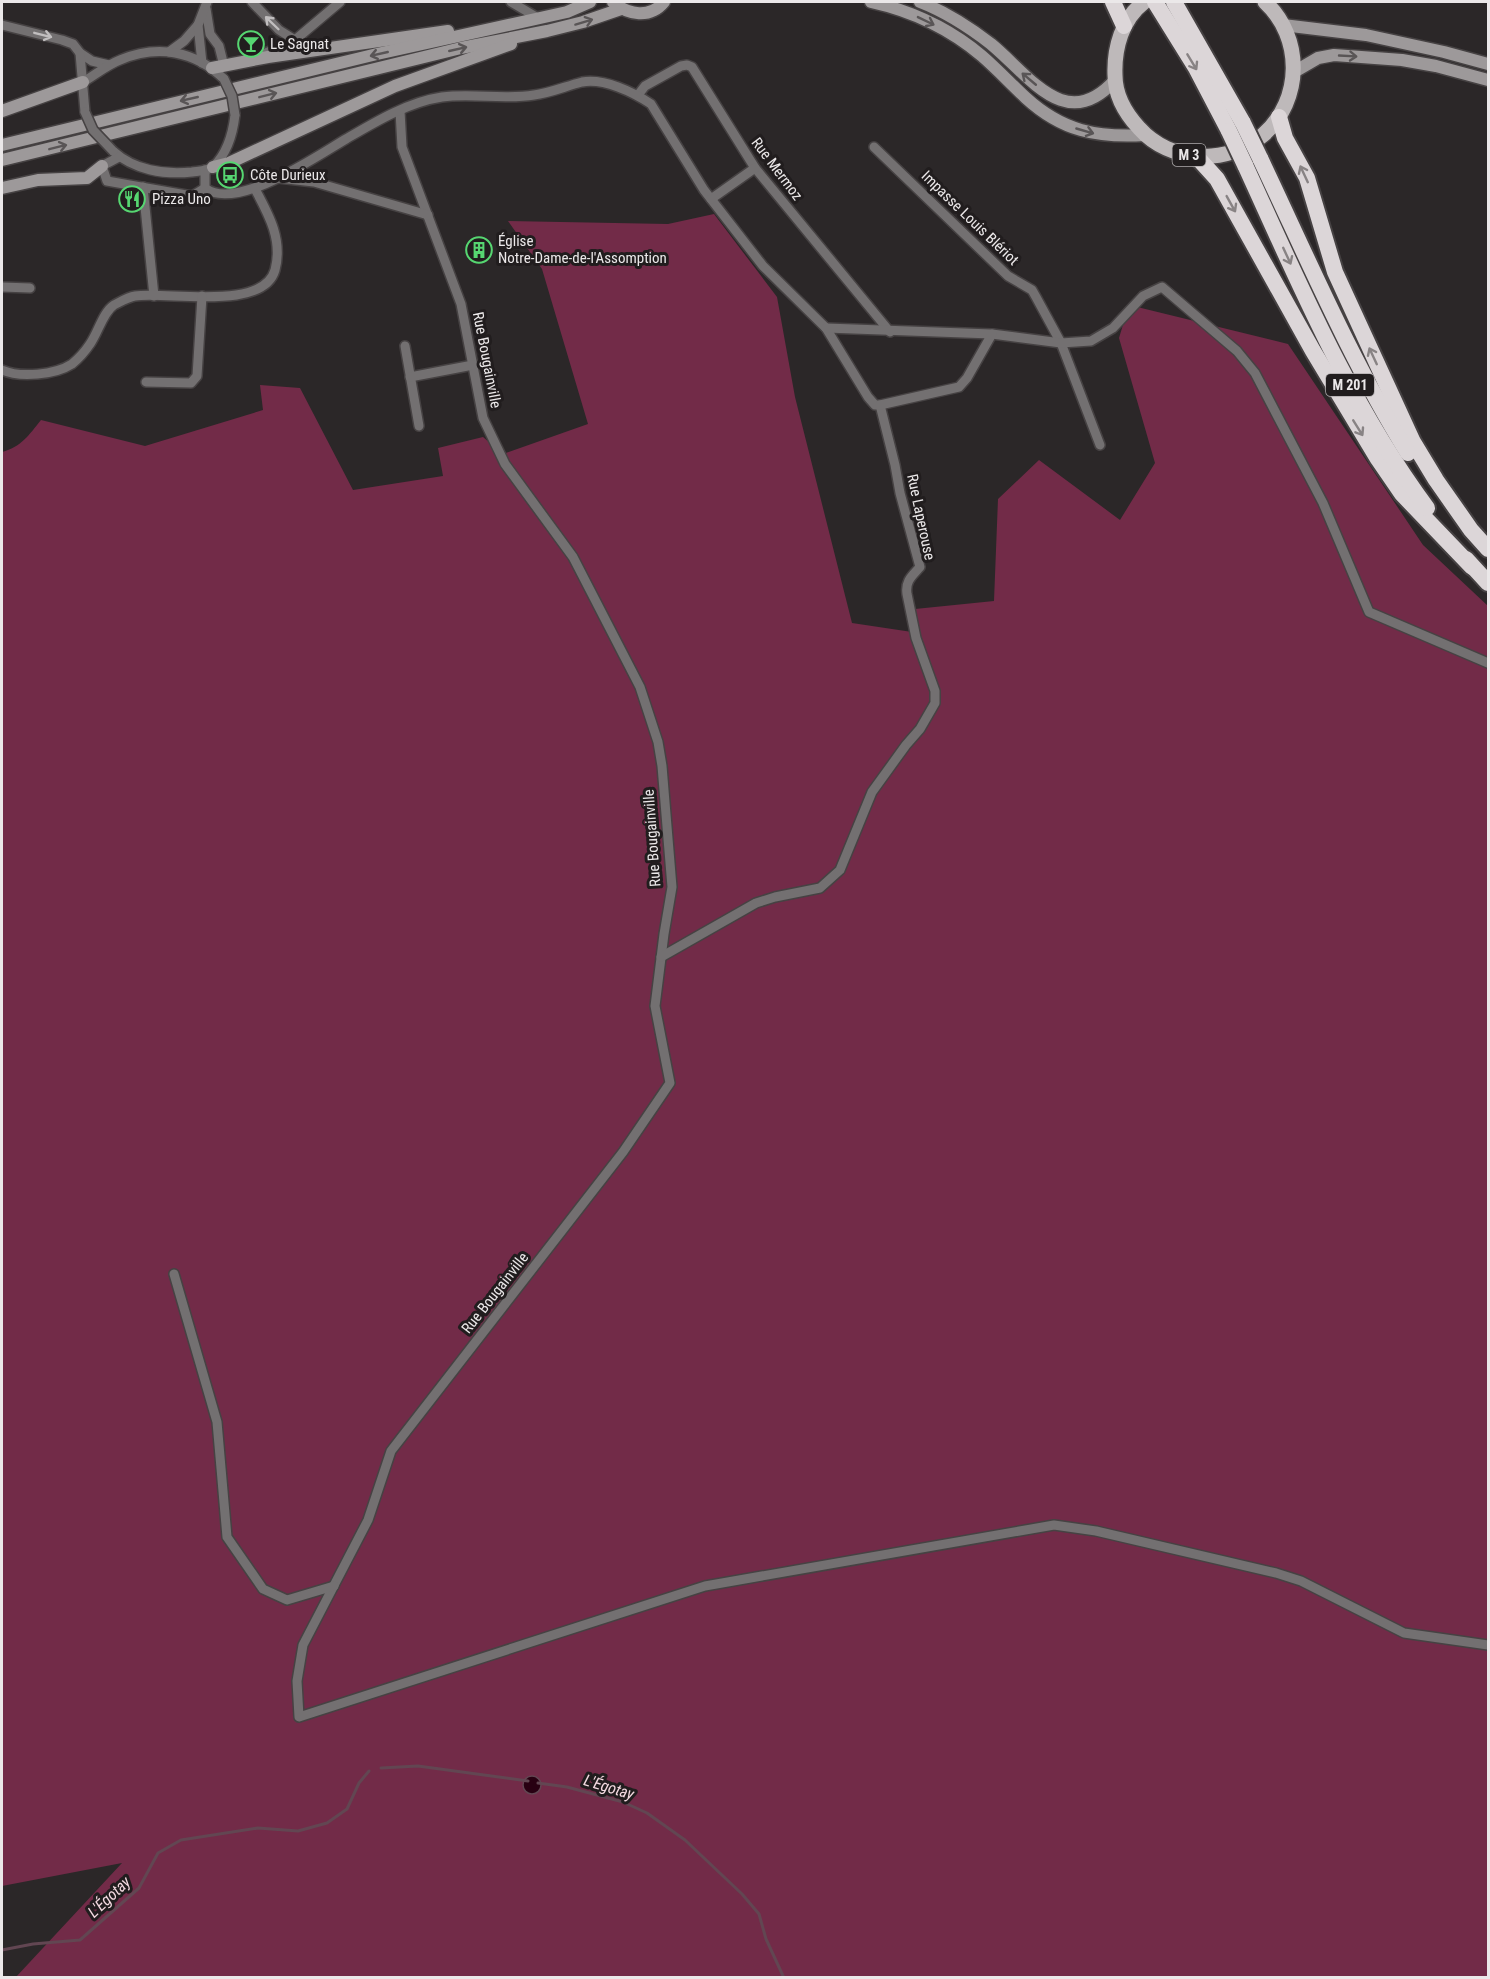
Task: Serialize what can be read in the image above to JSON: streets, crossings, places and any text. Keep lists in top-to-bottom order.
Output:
{
  "streets": {
    "highway": ["M 201"],
    "main road": ["M 3"],
    "street": [
      "Rue Mermoz",
      "Impasse Louis Blériot",
      "Rue Bougainville",
      "Rue Laperouse"
    ]
  },
  "crossings": [
    ["Rue Bougainville", "Rue Laperouse"]
  ],
  "water": ["L'Égotay"],
  "places": {
    "bar": ["Le Sagnat"],
    "bus stop": ["Côte Durieux"],
    "restaurant": ["Pizza Uno"],
    "building": ["Église Notre-Dame-de-l'Assomption"]
  }
}
